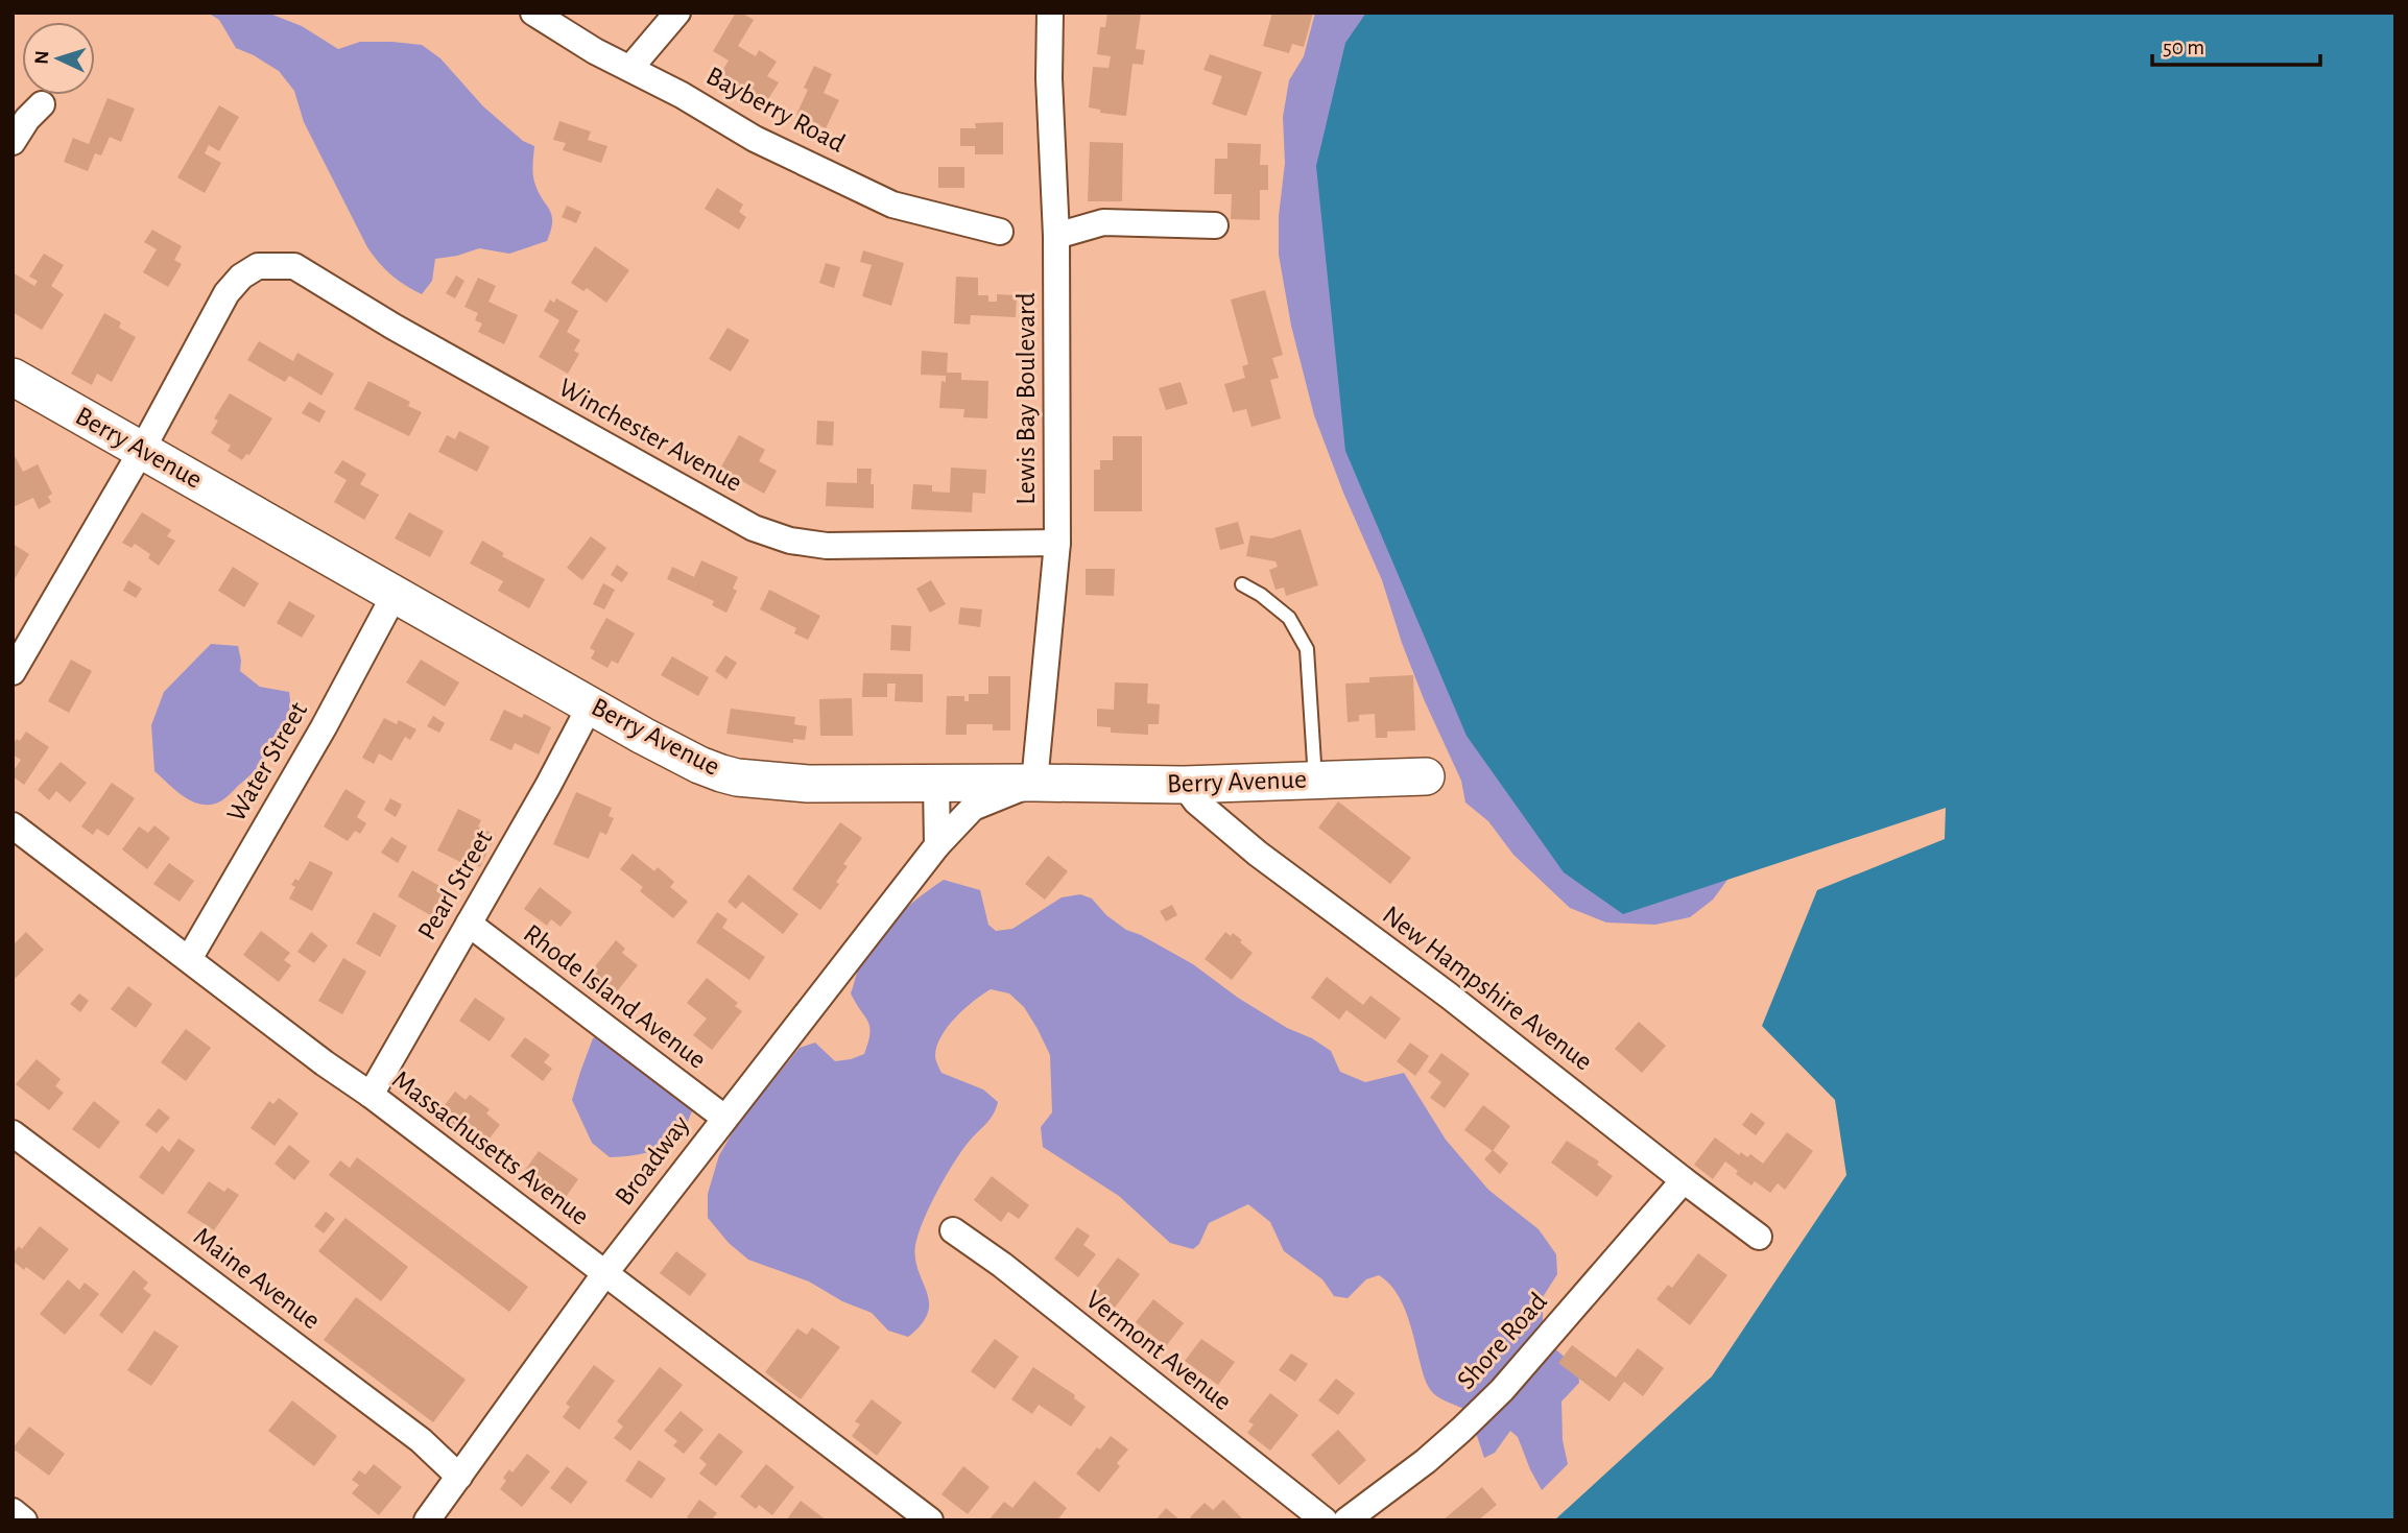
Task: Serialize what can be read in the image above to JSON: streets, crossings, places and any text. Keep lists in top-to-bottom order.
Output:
{
  "streets": {
    "street": [
      "Bayberry Road",
      "Lewis Bay Boulevard",
      "Winchester Avenue",
      "Berry Avenue",
      "Water Street",
      "Pearl Street",
      "New Hampshire Avenue",
      "Rhode Island Avenue",
      "Massachusetts Avenue",
      "Broadway",
      "Maine Avenue",
      "Shore Road",
      "Vermont Avenue"
    ]
  },
  "crossings": [
    ["Lewis Bay Boulevard", "Winchester Avenue"],
    ["Lewis Bay Boulevard", "Berry Avenue"],
    ["Lewis Bay Boulevard", "Broadway"],
    ["Winchester Avenue", "Berry Avenue"],
    ["Berry Avenue", "Water Street"],
    ["Berry Avenue", "Pearl Street"],
    ["Berry Avenue", "New Hampshire Avenue"],
    ["Berry Avenue", "Broadway"],
    ["Water Street", "Massachusetts Avenue"],
    ["Pearl Street", "Rhode Island Avenue"],
    ["Pearl Street", "Massachusetts Avenue"],
    ["New Hampshire Avenue", "Shore Road"],
    ["Rhode Island Avenue", "Broadway"],
    ["Massachusetts Avenue", "Broadway"],
    ["Broadway", "Maine Avenue"]
  ],
  "scale_bar": "50 m",
  "north": "left"
}
